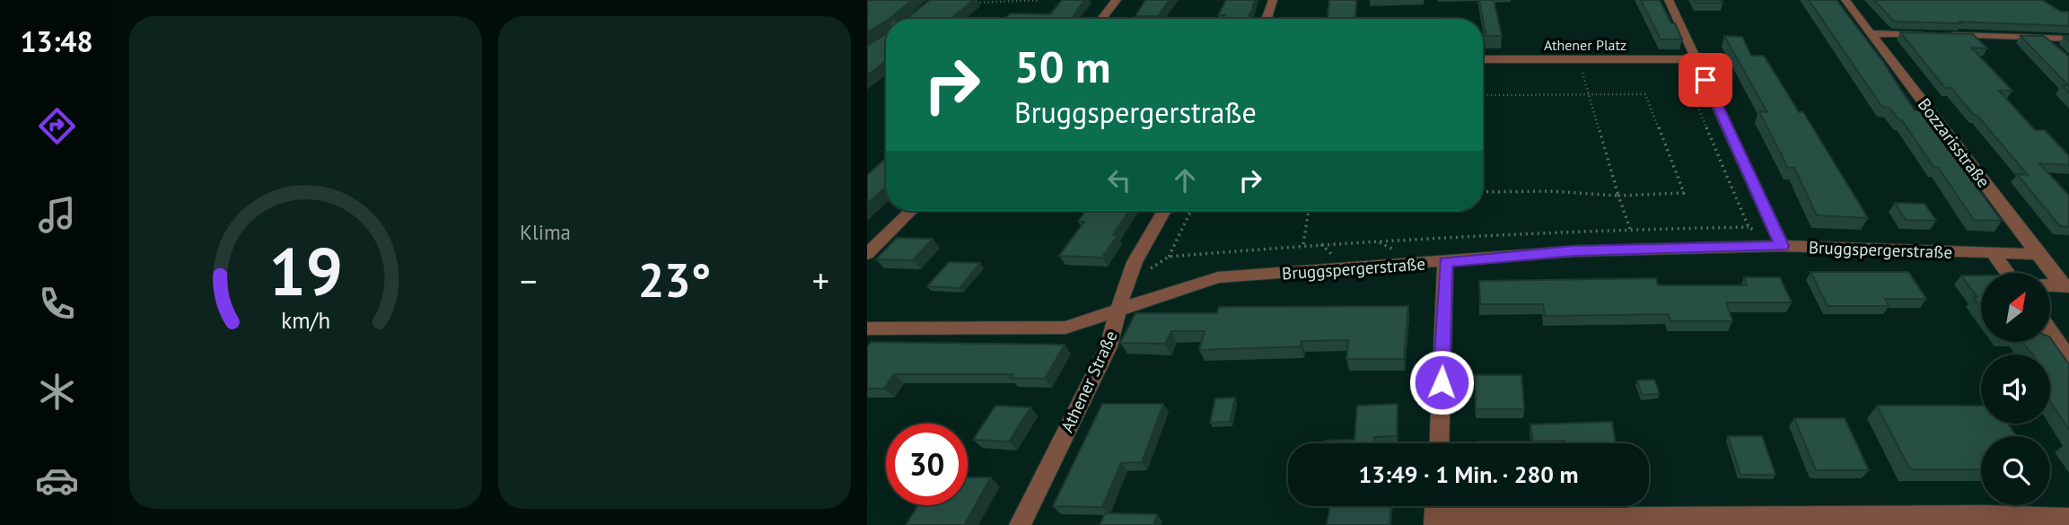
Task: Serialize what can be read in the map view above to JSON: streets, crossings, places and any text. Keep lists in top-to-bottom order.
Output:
{
  "streets": {
    "street": [
      "Athener Platz",
      "Bozzarisstraße",
      "Bruggspergerstraße",
      "Athener Straße"
    ]
  },
  "crossings": [
    ["Bozzarisstraße", "Bruggspergerstraße"],
    ["Bruggspergerstraße", "Athener Straße"]
  ],
  "north": "top right",
  "page": {
    "tabs": "13:48",
    "tile": "Klima",
    "turn": ["50 m", "Bruggspergerstraße"],
    "heat": ["−", "23°", "+"],
    "limit": "30",
    "trip": "13:49 · 1 Min. · 280 m",
    "gauge": ["19", "km/h"]
  }
}
